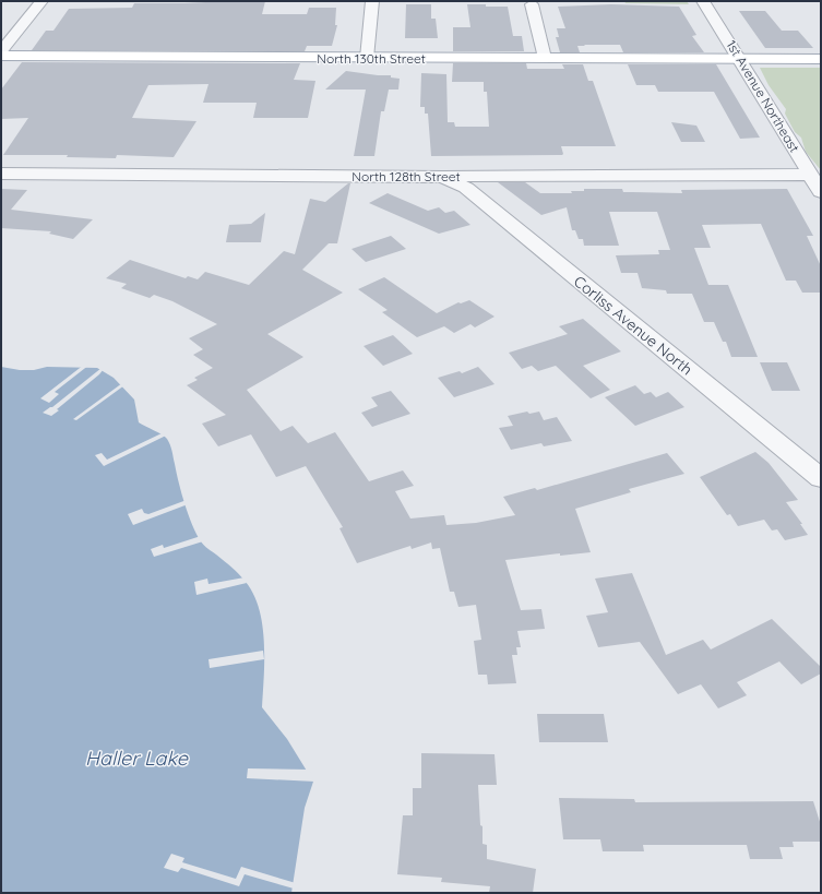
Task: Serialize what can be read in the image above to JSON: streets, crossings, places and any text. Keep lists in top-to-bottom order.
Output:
{
  "streets": {
    "main road": ["North 130th Street"],
    "street": ["1st Avenue Northeast", "North 128th Street", "Corliss Avenue North"]
  },
  "crossings": [
    ["North 130th Street", "1st Avenue Northeast"],
    ["1st Avenue Northeast", "North 128th Street"],
    ["North 128th Street", "Corliss Avenue North"]
  ],
  "water": ["Haller Lake"]
}
